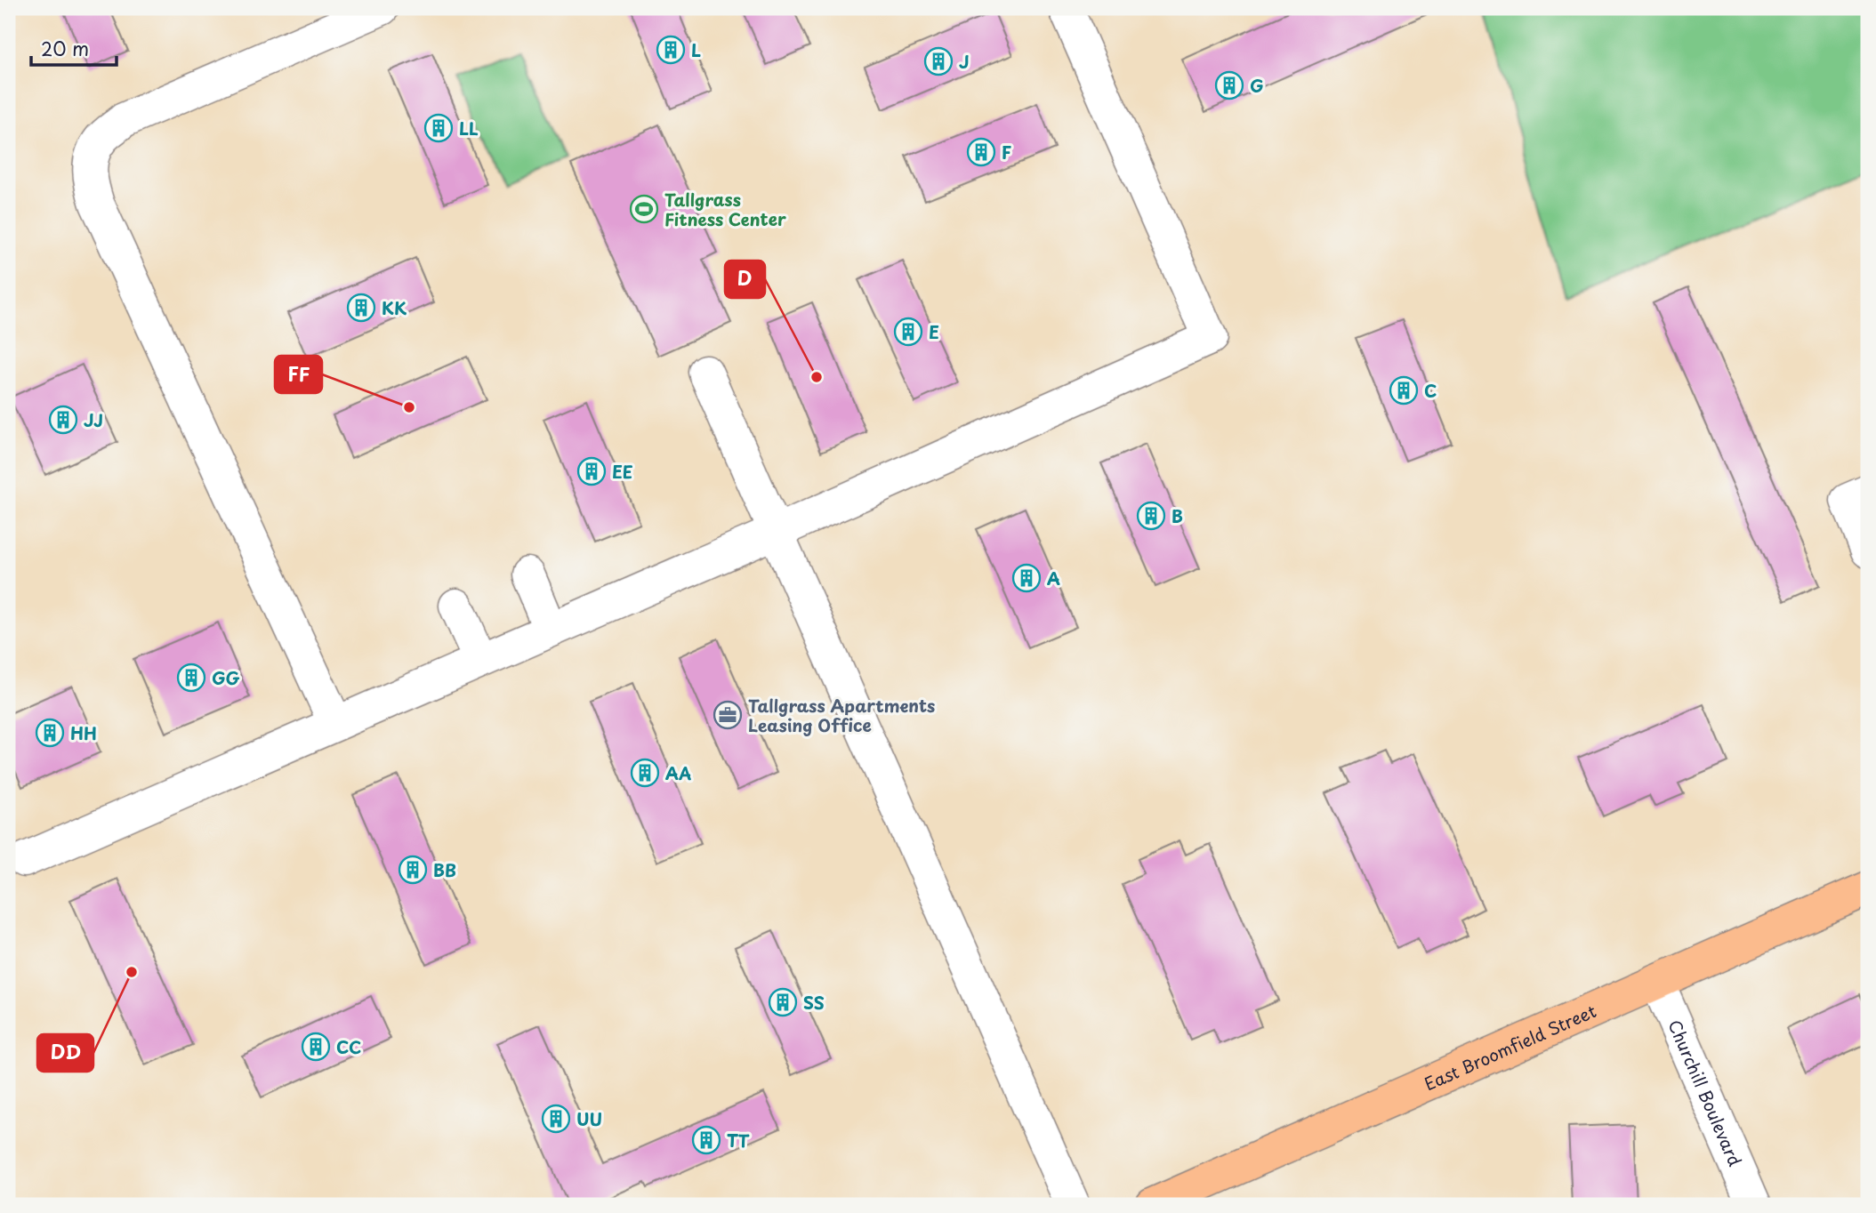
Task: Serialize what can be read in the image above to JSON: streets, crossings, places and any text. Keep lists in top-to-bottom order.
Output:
{
  "streets": {
    "main road": ["East Broomfield Street"],
    "street": ["Churchill Boulevard"]
  },
  "crossings": [
    ["East Broomfield Street", "Churchill Boulevard"]
  ],
  "places": {
    "building": [
      "L",
      "J",
      "G",
      "LL",
      "F",
      "KK",
      "E",
      "C",
      "JJ",
      "EE",
      "B",
      "A",
      "GG",
      "HH",
      "AA",
      "BB",
      "SS",
      "CC",
      "UU",
      "TT"
    ],
    "sports": ["Tallgrass Fitness Center"],
    "other": ["D", "FF", "DD"],
    "office": ["Tallgrass Apartments Leasing Office"]
  },
  "scale_bar": "20 m"
}
